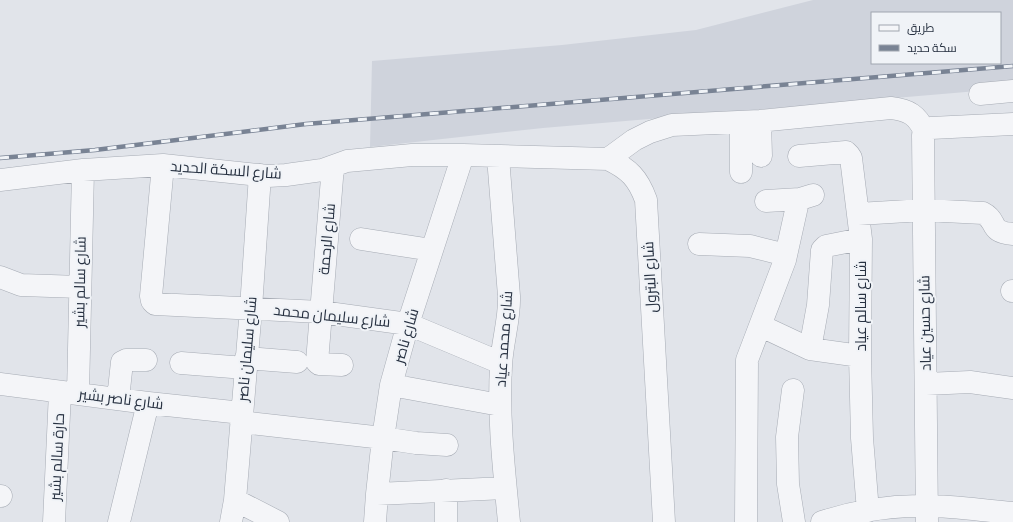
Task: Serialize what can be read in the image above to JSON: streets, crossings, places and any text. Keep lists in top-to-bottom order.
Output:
{
  "streets": {
    "street": [
      "شارع السكة الحديد",
      "شارع الرحمة",
      "شارع البترول",
      "شارع سالم بشير",
      "شارع سالم عياد",
      "شارع سليمان محمد",
      "شارع حسين عياد",
      "شارع ناصر",
      "شارع محمد عياد",
      "شارع سليمان ناصر",
      "شارع ناصر بشير",
      "حارة سالم بشير"
    ]
  },
  "crossings": [
    ["شارع السكة الحديد", "شارع الرحمة"],
    ["شارع السكة الحديد", "شارع البترول"],
    ["شارع السكة الحديد", "شارع سالم بشير"],
    ["شارع السكة الحديد", "شارع سليمان محمد"],
    ["شارع السكة الحديد", "شارع ناصر"],
    ["شارع السكة الحديد", "شارع محمد عياد"],
    ["شارع السكة الحديد", "شارع سليمان ناصر"],
    ["شارع الرحمة", "شارع سليمان محمد"],
    ["شارع البترول", "شارع محمد عياد"],
    ["شارع سالم بشير", "شارع ناصر بشير"],
    ["شارع سالم بشير", "حارة سالم بشير"],
    ["شارع سليمان محمد", "شارع ناصر"],
    ["شارع سليمان محمد", "شارع محمد عياد"],
    ["شارع سليمان محمد", "شارع سليمان ناصر"],
    ["شارع ناصر", "شارع ناصر بشير"],
    ["شارع سليمان ناصر", "شارع ناصر بشير"],
    ["شارع ناصر بشير", "حارة سالم بشير"]
  ],
  "legend": ["طريق", "سكة حديد"]
}
